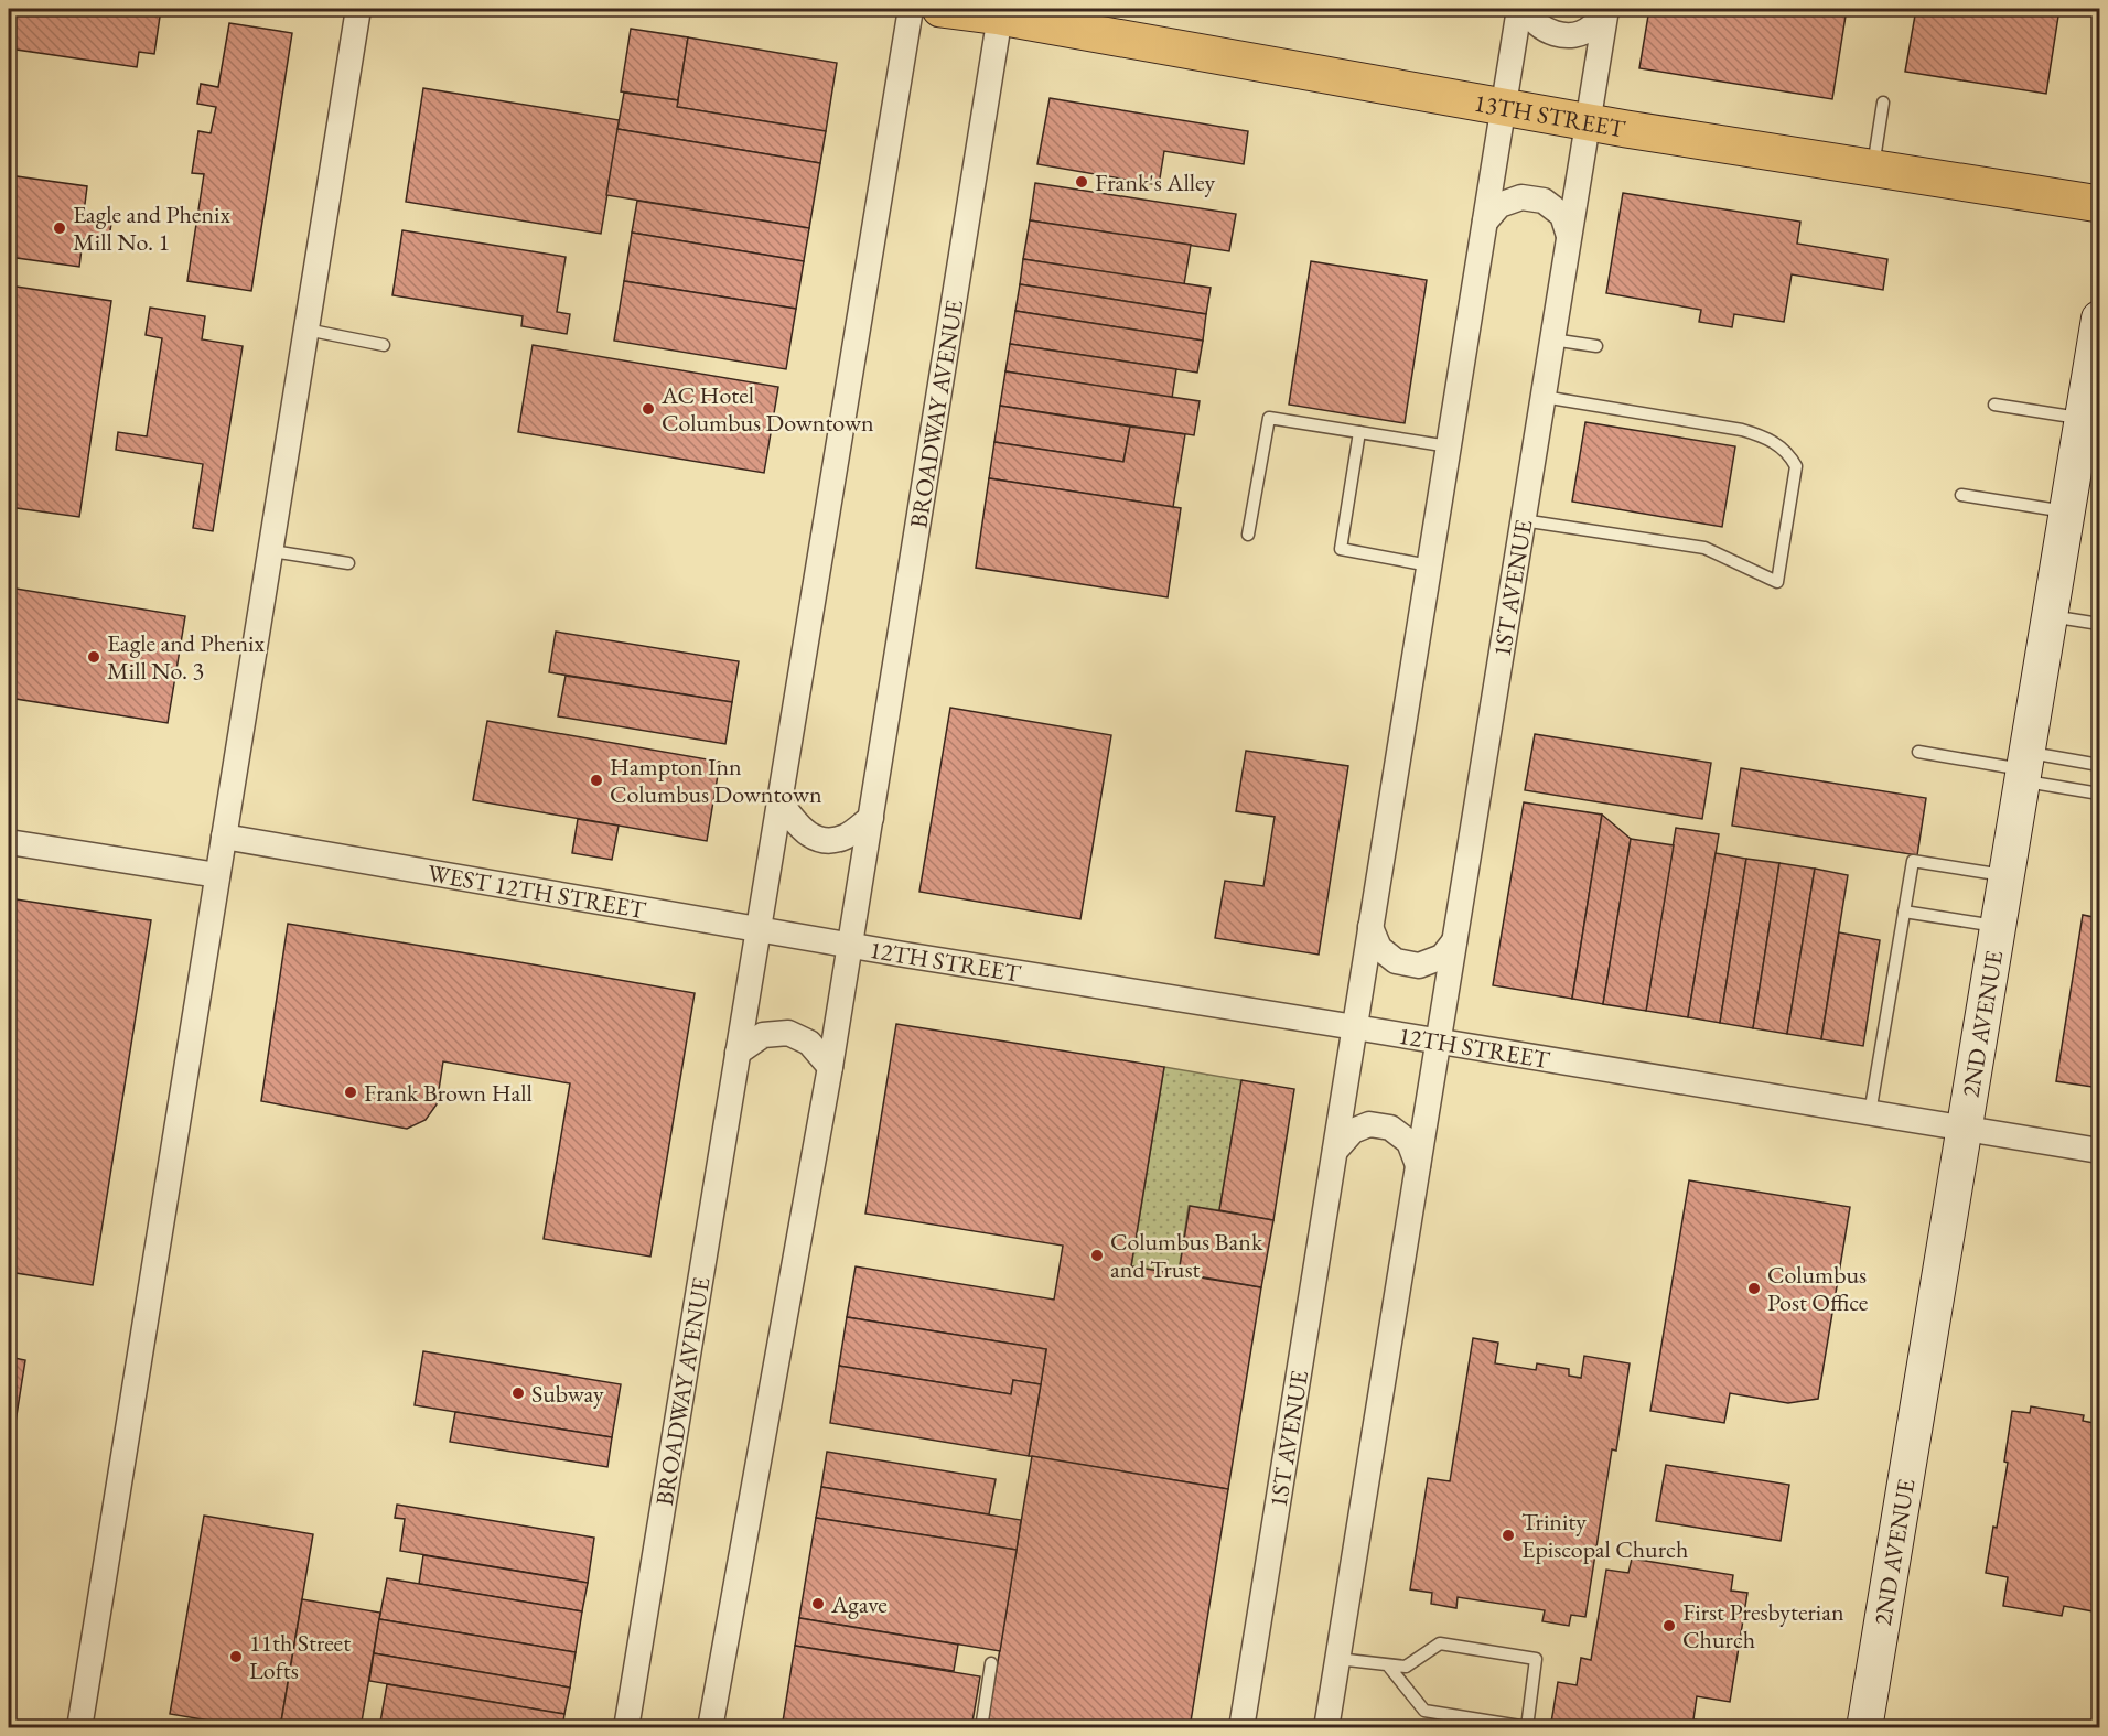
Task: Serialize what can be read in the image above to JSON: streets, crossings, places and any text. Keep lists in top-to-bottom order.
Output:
{
  "streets": {
    "main road": ["13TH STREET", "2ND AVENUE"],
    "street": [
      "BROADWAY AVENUE",
      "1ST AVENUE",
      "WEST 12TH STREET",
      "12TH STREET"
    ]
  },
  "crossings": [
    ["13TH STREET", "BROADWAY AVENUE"],
    ["13TH STREET", "1ST AVENUE"],
    ["BROADWAY AVENUE", "WEST 12TH STREET"],
    ["BROADWAY AVENUE", "12TH STREET"],
    ["1ST AVENUE", "12TH STREET"],
    ["WEST 12TH STREET", "12TH STREET"],
    ["12TH STREET", "2ND AVENUE"]
  ],
  "places": [
    "Frank's Alley",
    "Eagle and Phenix Mill No. 1",
    "AC Hotel Columbus Downtown",
    "Eagle and Phenix Mill No. 3",
    "Hampton Inn Columbus Downtown",
    "Frank Brown Hall",
    "Columbus Bank and Trust",
    "Columbus Post Office",
    "Subway",
    "Trinity Episcopal Church",
    "Agave",
    "First Presbyterian Church",
    "11th Street Lofts"
  ]
}
